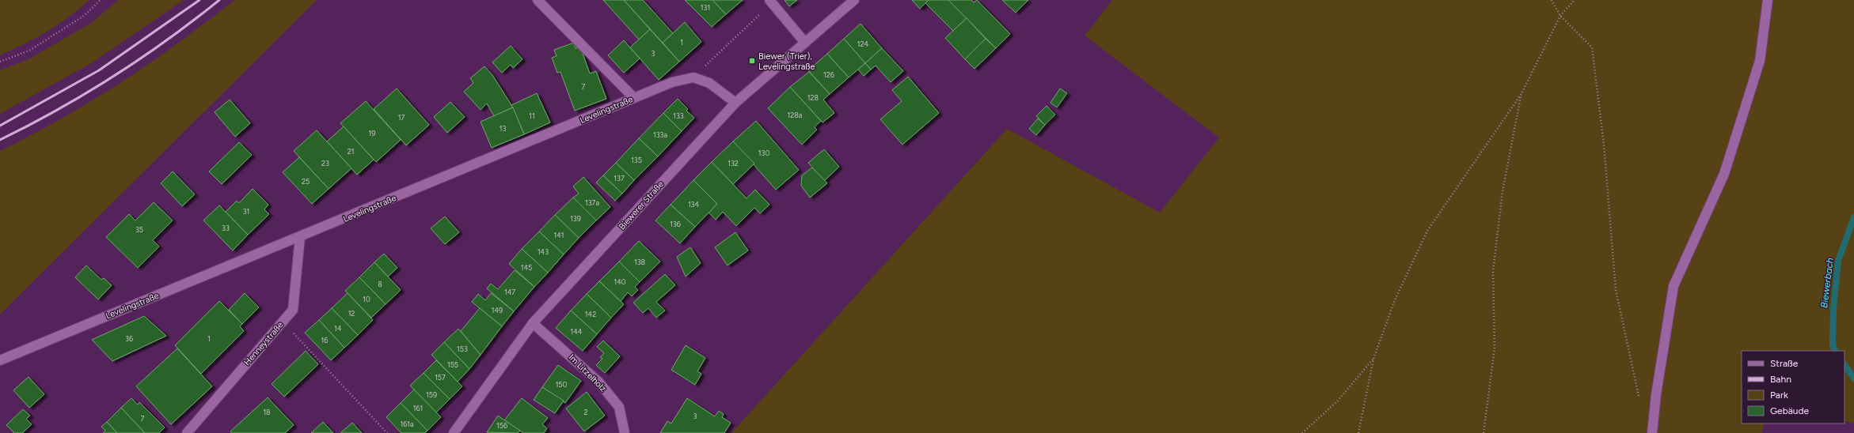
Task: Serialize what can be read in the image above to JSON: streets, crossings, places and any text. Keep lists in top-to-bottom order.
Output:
{
  "streets": {
    "street": [
      "Levelingstraße",
      "Biewerer Straße",
      "Henneystraße",
      "Im Litzelholz"
    ]
  },
  "crossings": [
    ["Levelingstraße", "Henneystraße"],
    ["Biewerer Straße", "Im Litzelholz"]
  ],
  "water": ["Biewerbach"],
  "places": {
    "transit": ["Biewer (Trier), Levelingstraße"]
  },
  "house_numbers": [
    "131",
    "1",
    "124",
    "3",
    "126",
    "7",
    "128",
    "128a",
    "11",
    "133",
    "17",
    "13",
    "19",
    "133a",
    "21",
    "130",
    "135",
    "23",
    "132",
    "137",
    "25",
    "137a",
    "134",
    "31",
    "139",
    "136",
    "33",
    "35",
    "141",
    "143",
    "138",
    "145",
    "140",
    "8",
    "147",
    "10",
    "149",
    "12",
    "142",
    "14",
    "144",
    "36",
    "1",
    "16",
    "153",
    "155",
    "157",
    "150",
    "159",
    "161",
    "18",
    "2",
    "3",
    "7",
    "161a",
    "156"
  ],
  "legend": [
    "Straße",
    "Bahn",
    "Park",
    "Gebäude"
  ]
}
